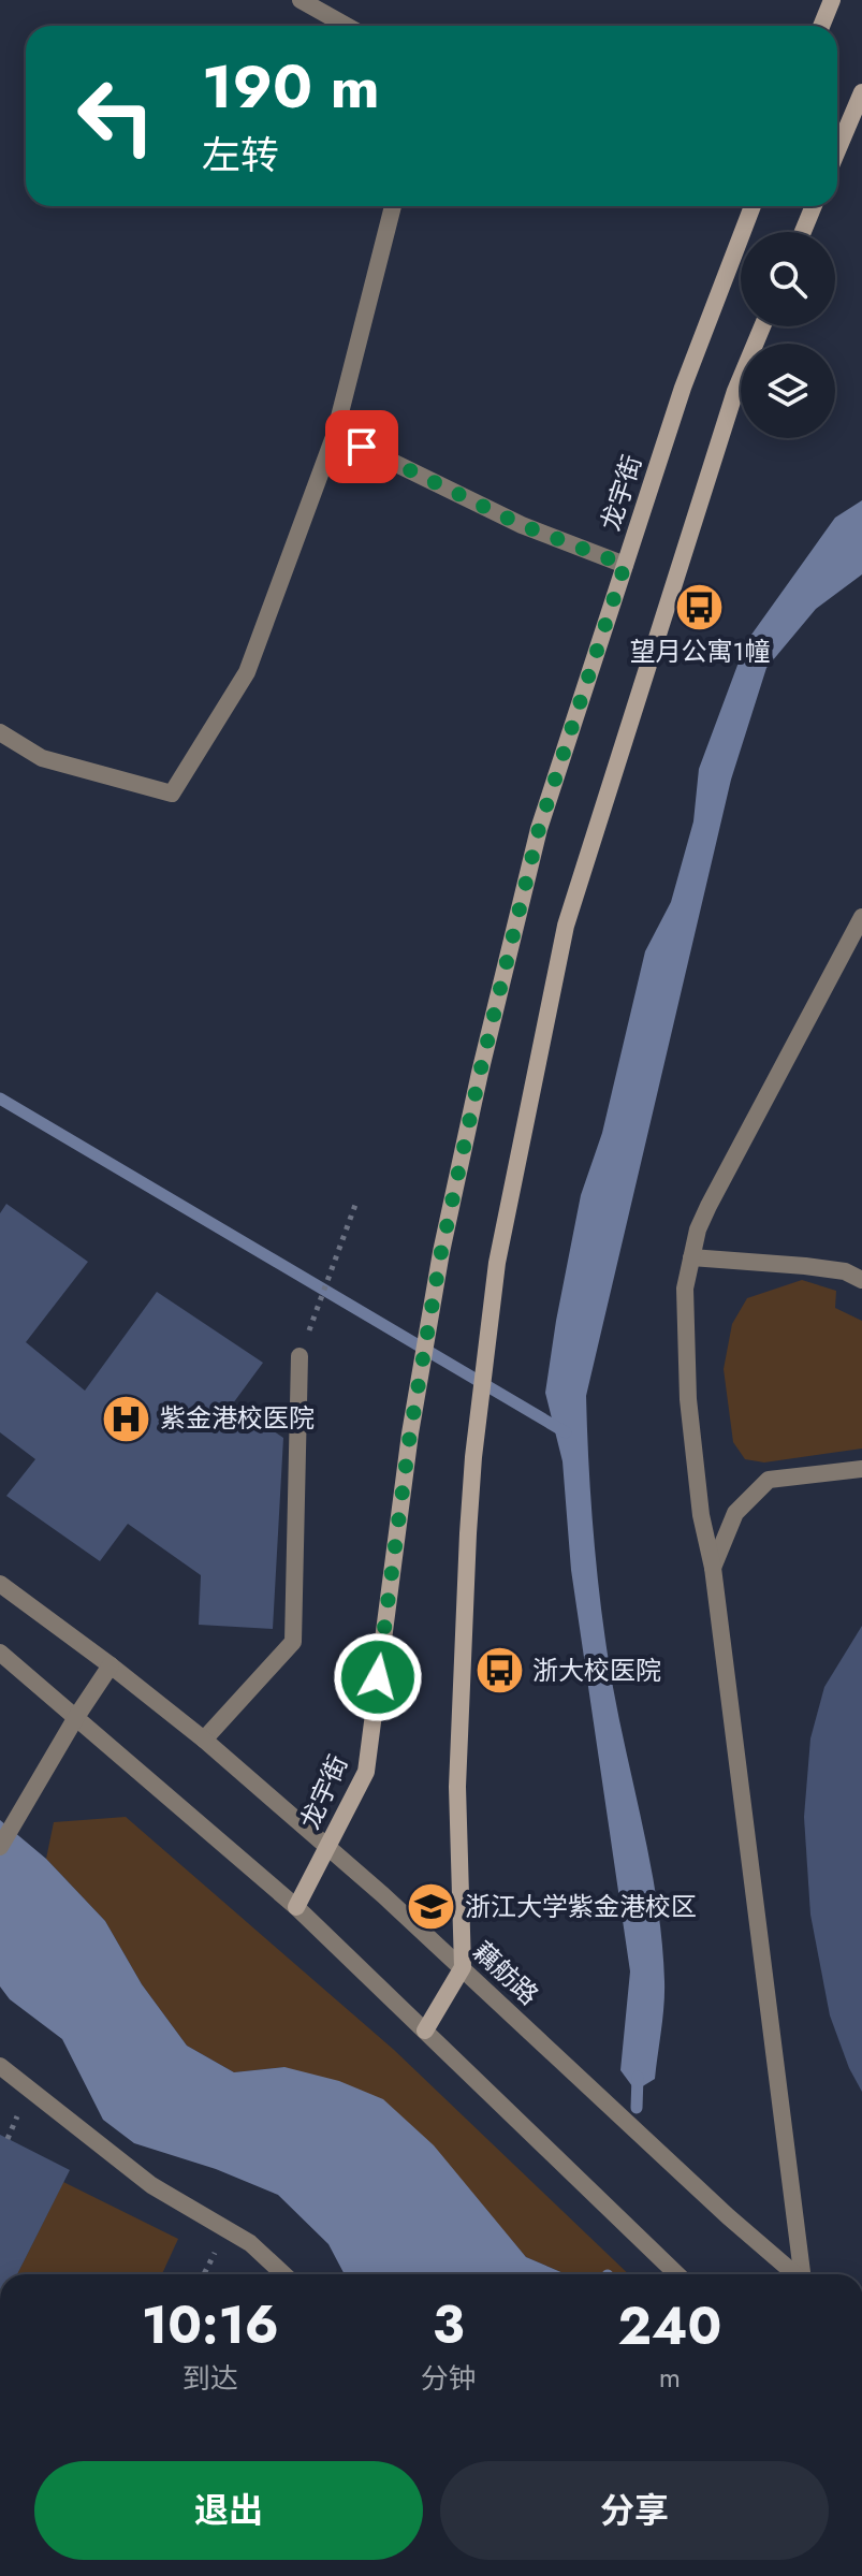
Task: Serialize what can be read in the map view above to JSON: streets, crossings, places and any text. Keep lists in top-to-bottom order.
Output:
{
  "streets": {
    "street": ["龙宇街", "藕舫路"]
  },
  "crossings": [
    ["龙宇街", "藕舫路"]
  ],
  "places": {
    "bus stop": ["望月公寓1幢", "浙大校医院"],
    "hospital": ["紫金港校医院"],
    "school or university": ["浙江大学紫金港校区"]
  },
  "page": {
    "turn": ["190 m", "左转"],
    "eta": [
      "10:16",
      "到达",
      "3",
      "分钟",
      "240",
      "m"
    ],
    "buttons": ["退出", "分享"]
  }
}
